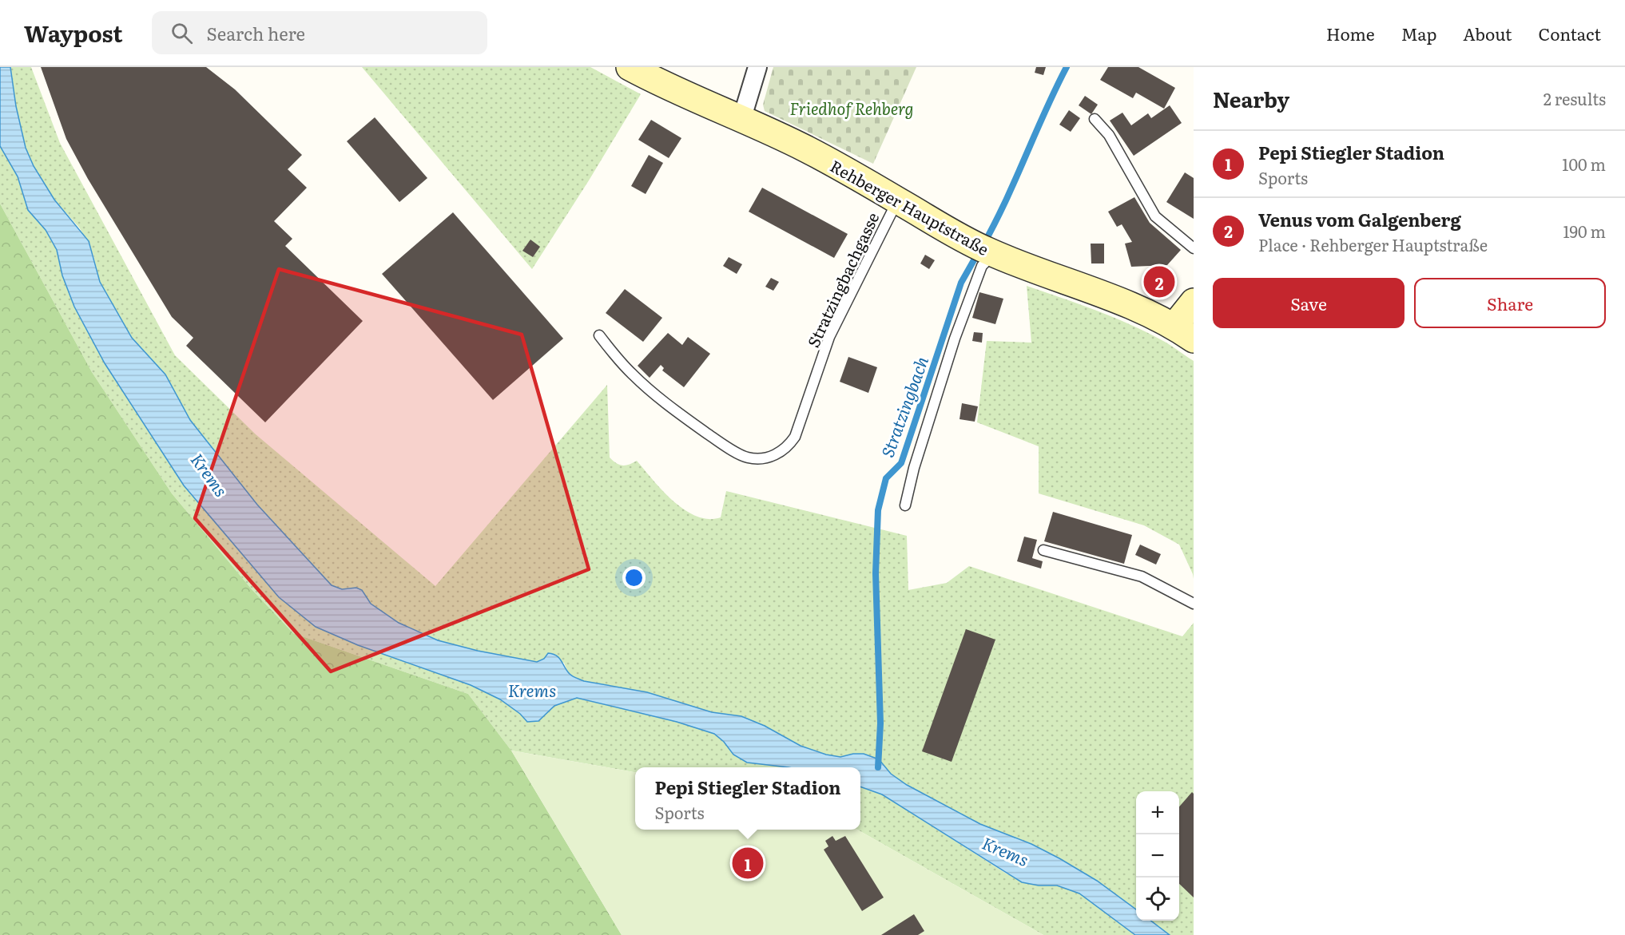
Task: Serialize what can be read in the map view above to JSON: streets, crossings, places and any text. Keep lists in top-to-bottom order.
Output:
{
  "streets": {
    "main road": ["Rehberger Hauptstraße"],
    "lane": ["Stratzingbachgasse"]
  },
  "crossings": [
    ["Rehberger Hauptstraße", "Stratzingbachgasse"]
  ],
  "water": ["Stratzingbach", "Krems"],
  "parks": ["Friedhof Rehberg"],
  "page": {
    "header": "Waypost",
    "search": "Search here",
    "nav": [
      "Home",
      "Map",
      "About",
      "Contact"
    ],
    "heading": ["Nearby", "2 results"],
    "list": [
      {
        "mark": "1",
        "name": "Pepi Stiegler Stadion",
        "note": "Sports",
        "value": "100 m"
      },
      {
        "mark": "2",
        "name": "Venus vom Galgenberg",
        "note": "Place · Rehberger Hauptstraße",
        "value": "190 m"
      }
    ],
    "buttons": ["Save", "Share"],
    "pins": ["2", "1"],
    "popup": ["Pepi Stiegler Stadion", "Sports"],
    "map_buttons": ["+", "−"]
  }
}
